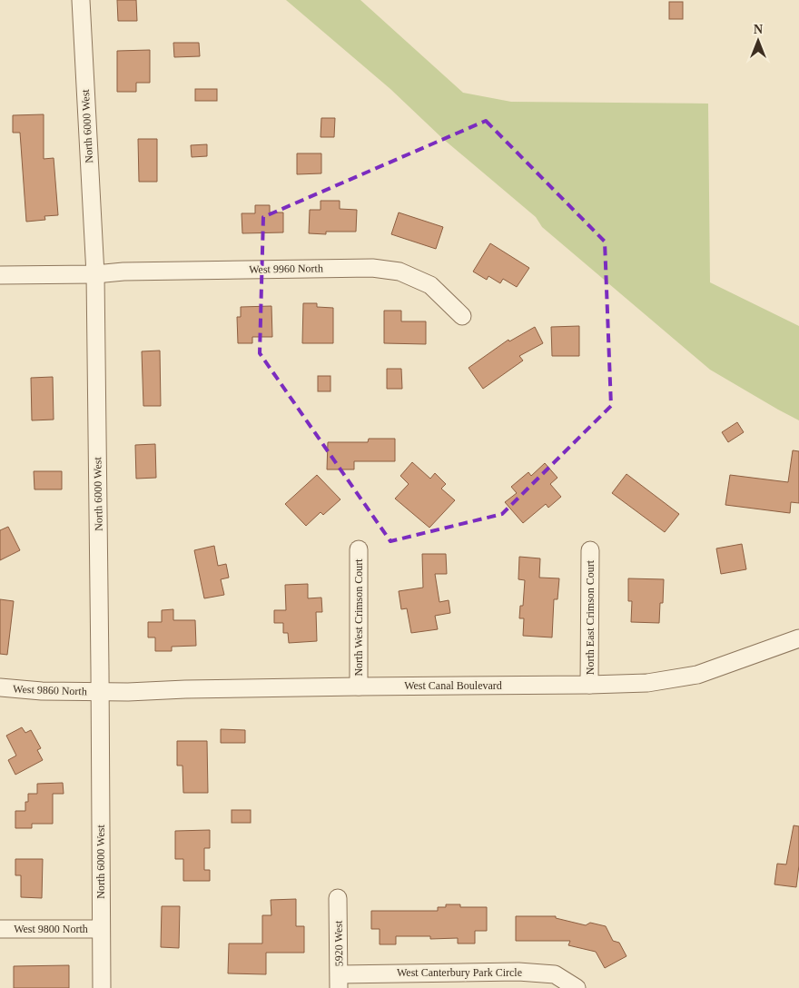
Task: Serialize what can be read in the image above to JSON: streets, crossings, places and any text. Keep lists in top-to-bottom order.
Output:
{
  "streets": {
    "street": [
      "North 6000 West",
      "West 9960 North",
      "North West Crimson Court",
      "North East Crimson Court",
      "West Canal Boulevard",
      "West 9860 North",
      "West 9800 North",
      "5920 West",
      "West Canterbury Park Circle"
    ]
  },
  "crossings": [
    ["North 6000 West", "West 9960 North"],
    ["North 6000 West", "West Canal Boulevard"],
    ["North 6000 West", "West 9860 North"],
    ["North 6000 West", "West 9800 North"],
    ["North West Crimson Court", "West Canal Boulevard"],
    ["North East Crimson Court", "West Canal Boulevard"],
    ["West Canal Boulevard", "West 9860 North"],
    ["5920 West", "West Canterbury Park Circle"]
  ],
  "north": "top"
}
